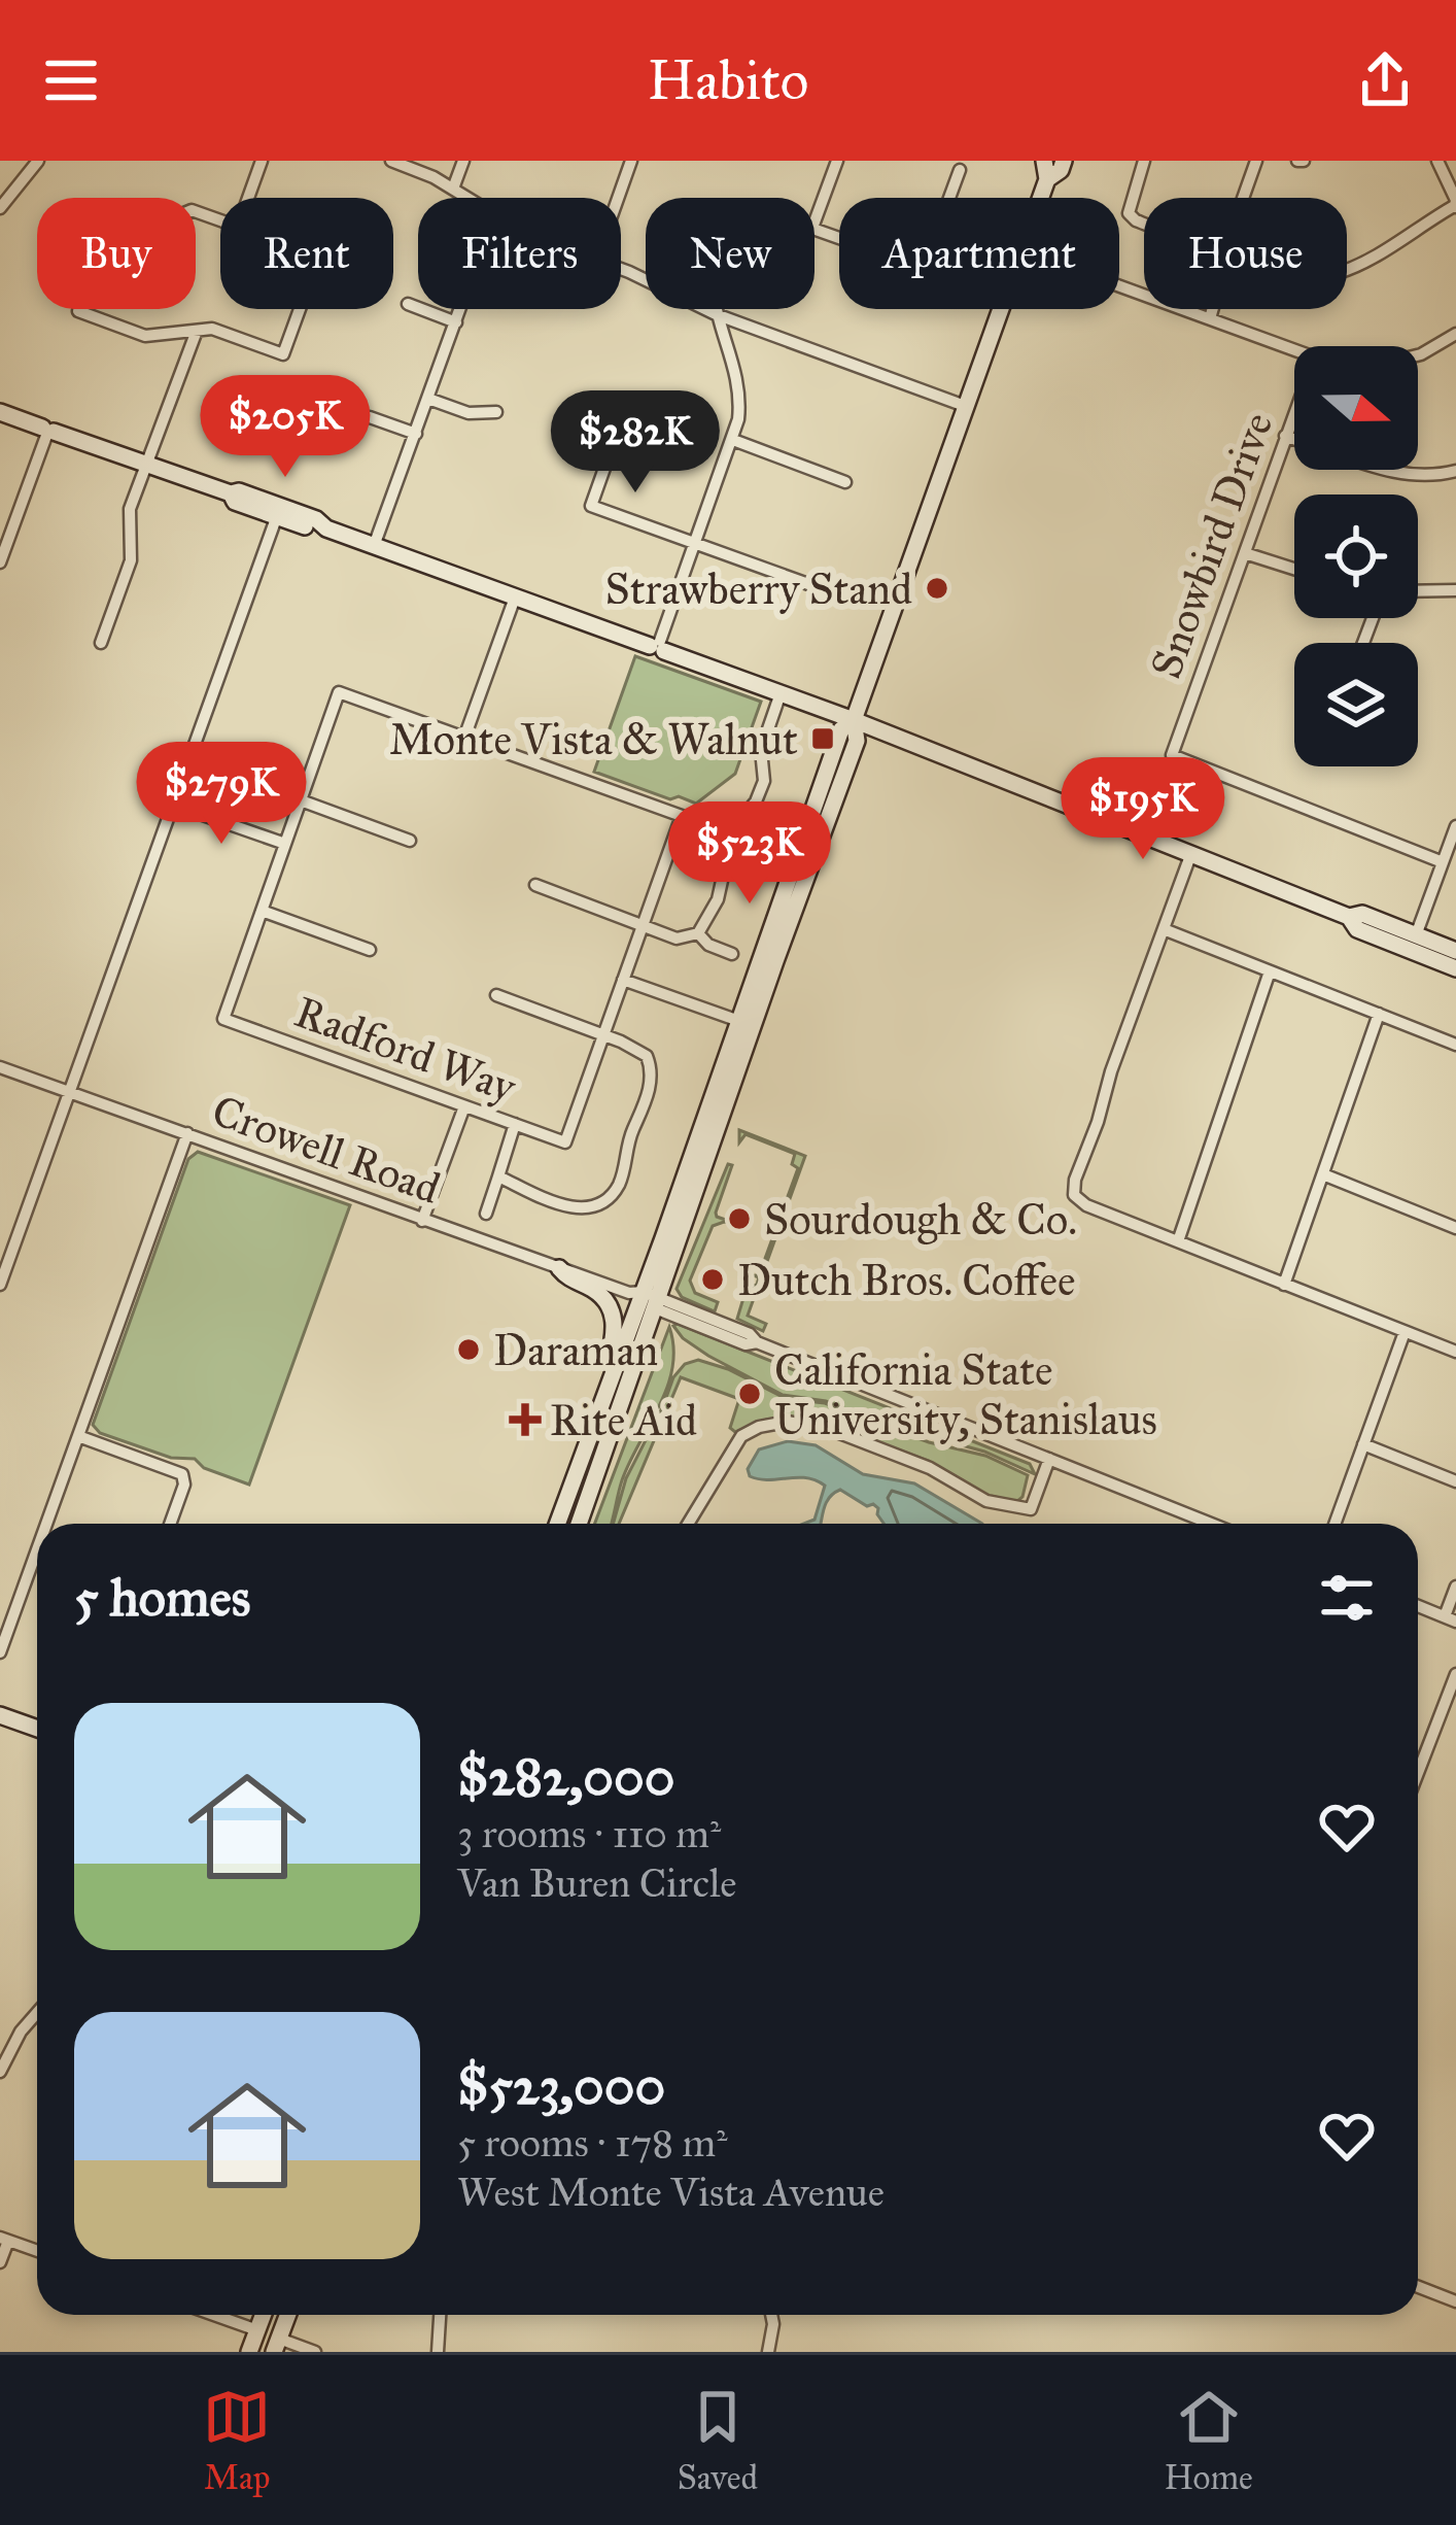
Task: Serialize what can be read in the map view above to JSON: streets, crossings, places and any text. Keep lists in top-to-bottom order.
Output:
{
  "streets": {
    "street": ["Snowbird Drive", "Radford Way", "Crowell Road"]
  },
  "places": {
    "other": [
      "Strawberry Stand",
      "Sourdough & Co.",
      "Dutch Bros. Coffee",
      "Daraman",
      "California State University, Stanislaus"
    ],
    "transit": ["Monte Vista & Walnut"],
    "health": ["Rite Aid"]
  },
  "north": "right",
  "page": {
    "header": "Habito",
    "chip": [
      "Buy",
      "Rent",
      "Filters",
      "New",
      "Apartment",
      "House"
    ],
    "price": [
      "$205K",
      "$282K",
      "$279K",
      "$195K",
      "$523K"
    ],
    "heading": "5 homes",
    "list": [
      {
        "name": "$282,000",
        "note": "3 rooms · 110 m² · Van Buren Circle"
      },
      {
        "name": "$523,000",
        "note": "5 rooms · 178 m² · West Monte Vista Avenue"
      }
    ],
    "tabs": ["Map", "Saved", "Home"]
  }
}
